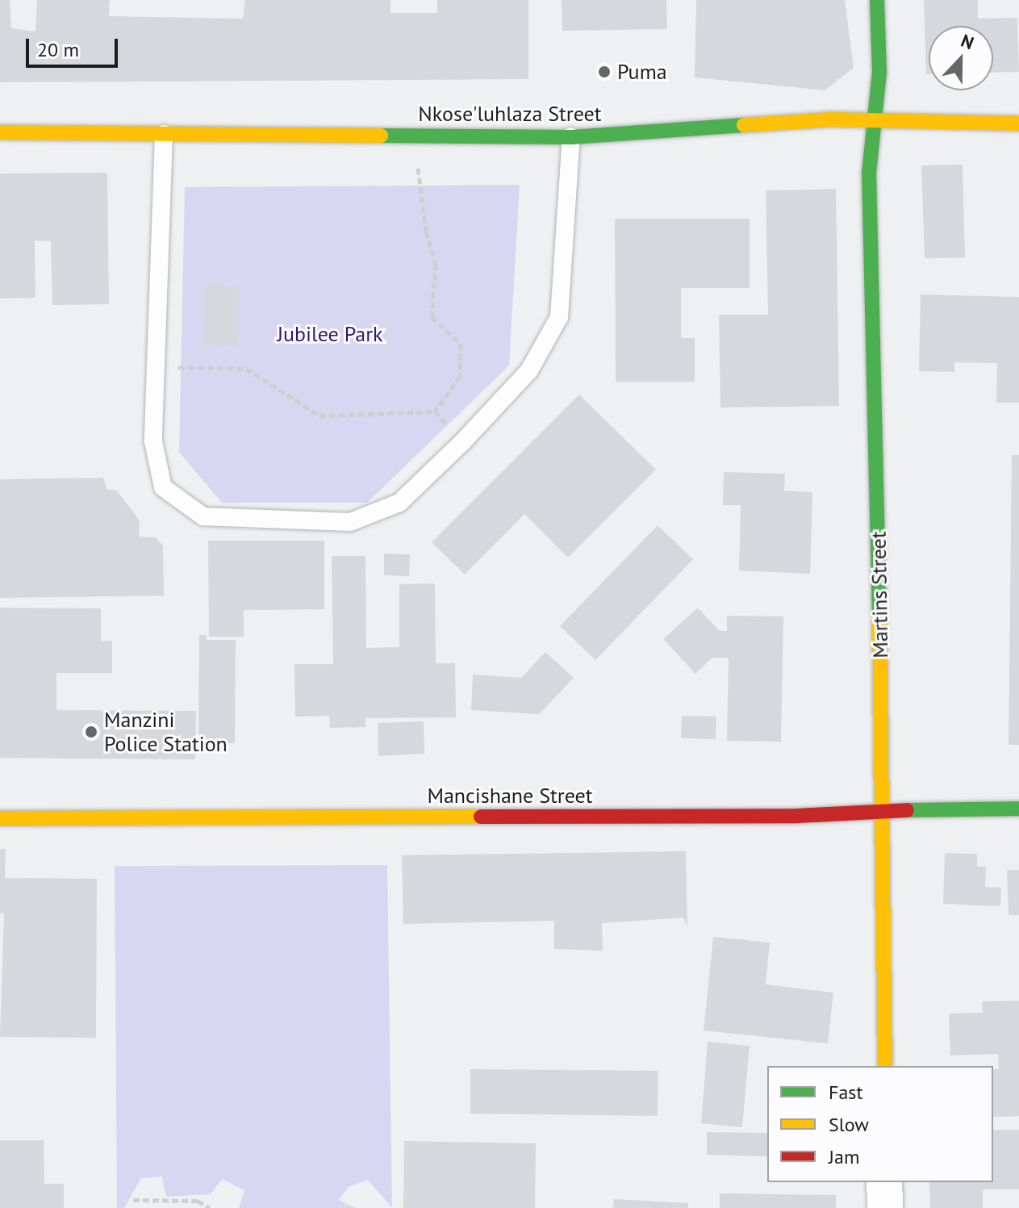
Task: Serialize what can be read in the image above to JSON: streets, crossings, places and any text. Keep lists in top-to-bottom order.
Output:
{
  "streets": {
    "street": ["Nkose'luhlaza Street", "Martins Street", "Mancishane Street"]
  },
  "crossings": [
    ["Nkose'luhlaza Street", "Martins Street"],
    ["Martins Street", "Mancishane Street"]
  ],
  "parks": ["Jubilee Park"],
  "places": ["Puma", "Manzini Police Station"],
  "legend": ["Fast", "Slow", "Jam"],
  "scale_bar": "20 m",
  "north": "top"
}
